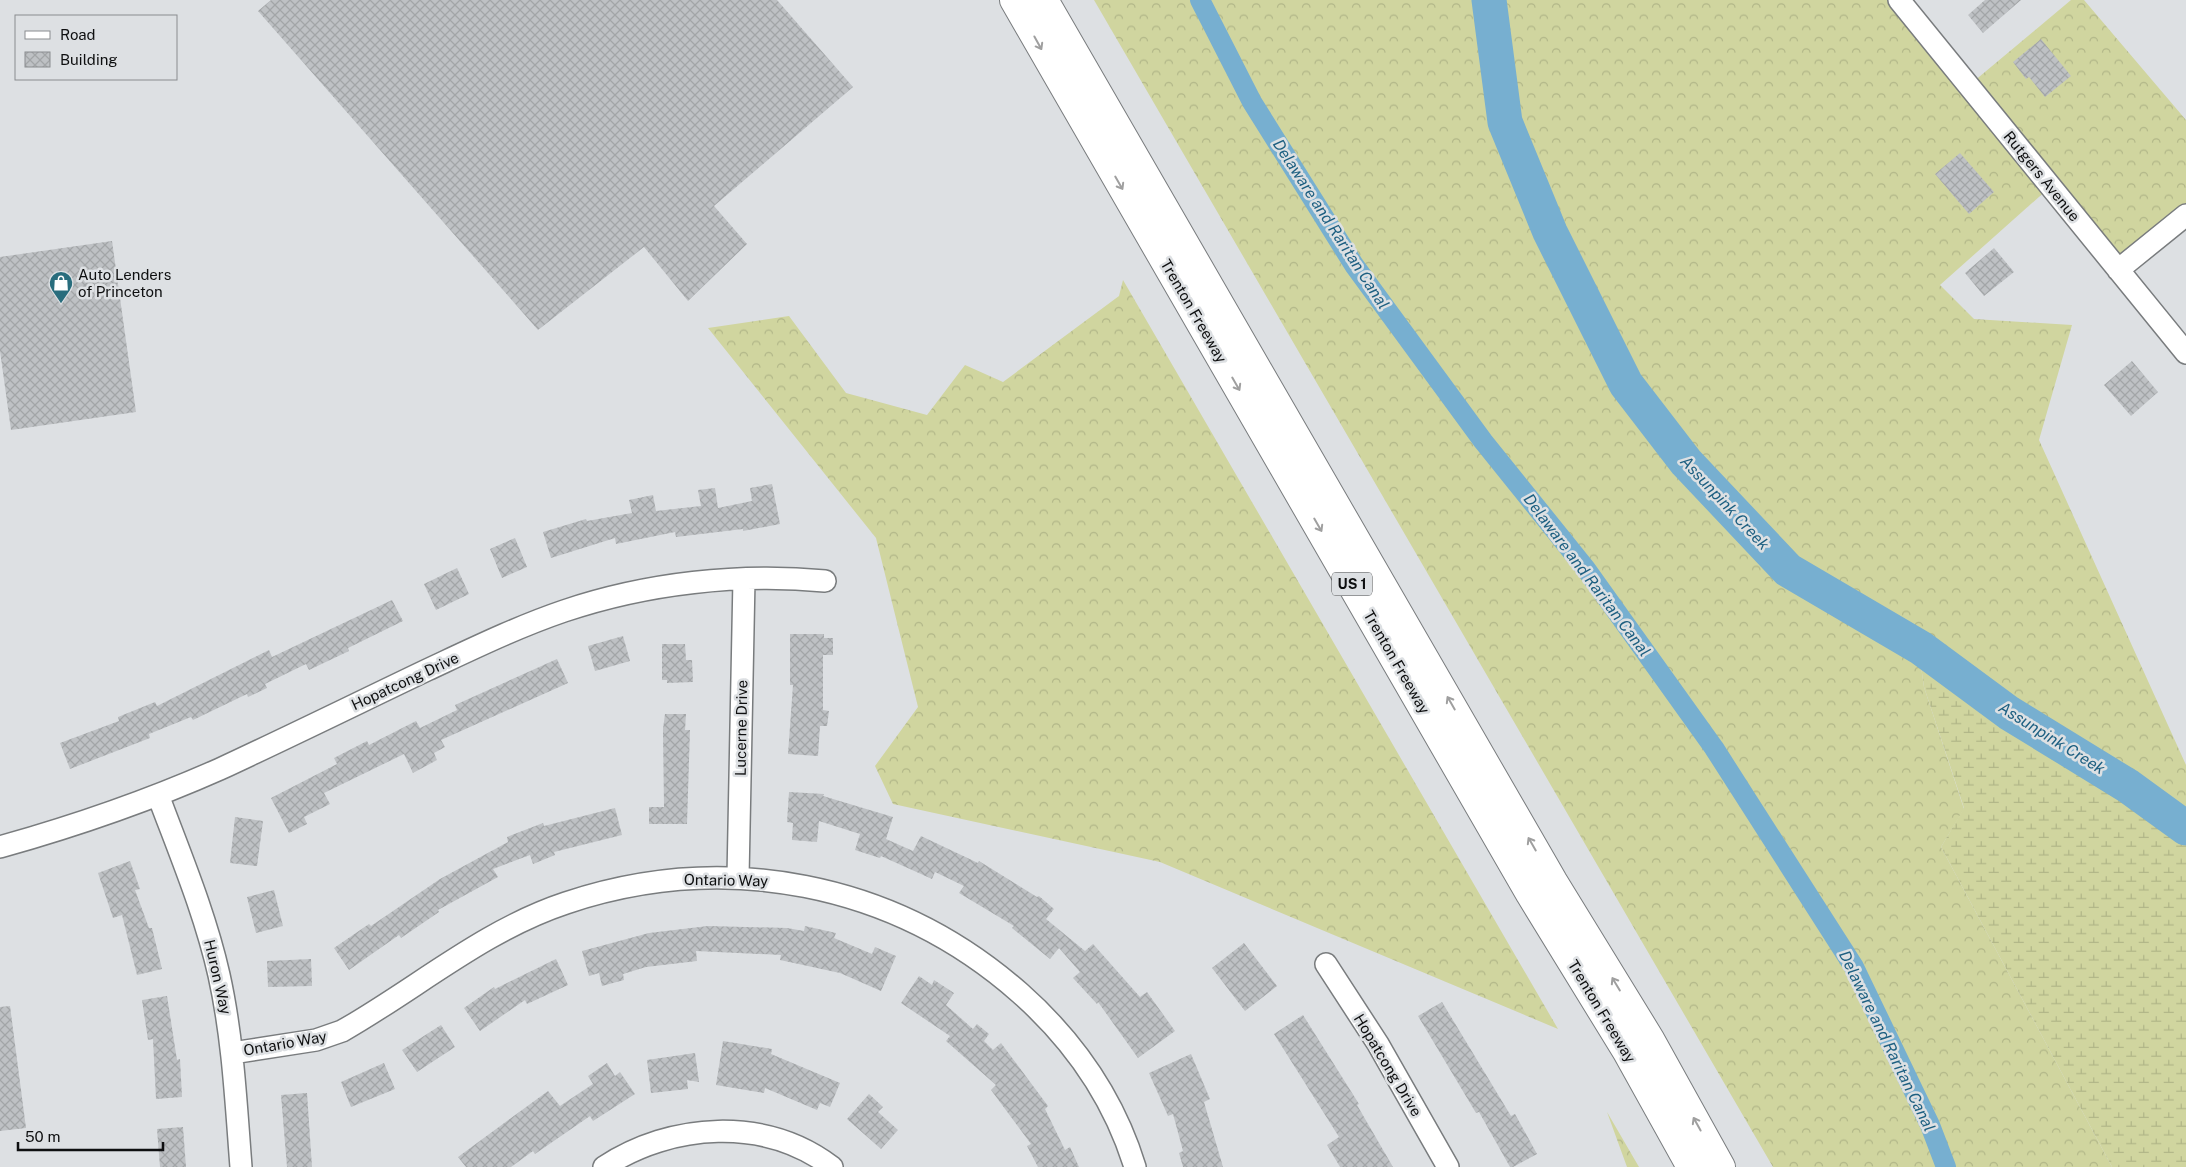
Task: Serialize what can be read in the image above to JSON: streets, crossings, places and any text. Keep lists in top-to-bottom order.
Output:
{
  "streets": {
    "highway": ["Trenton Freeway", "US 1"],
    "street": [
      "Rutgers Avenue",
      "Hopatcong Drive",
      "Lucerne Drive",
      "Ontario Way",
      "Huron Way"
    ]
  },
  "crossings": [
    ["Hopatcong Drive", "Lucerne Drive"],
    ["Hopatcong Drive", "Huron Way"],
    ["Lucerne Drive", "Ontario Way"],
    ["Ontario Way", "Huron Way"]
  ],
  "water": ["Delaware and Raritan Canal", "Assunpink Creek"],
  "places": {
    "shop": ["Auto Lenders of Princeton"]
  },
  "legend": ["Road", "Building"],
  "scale_bar": "50 m"
}
